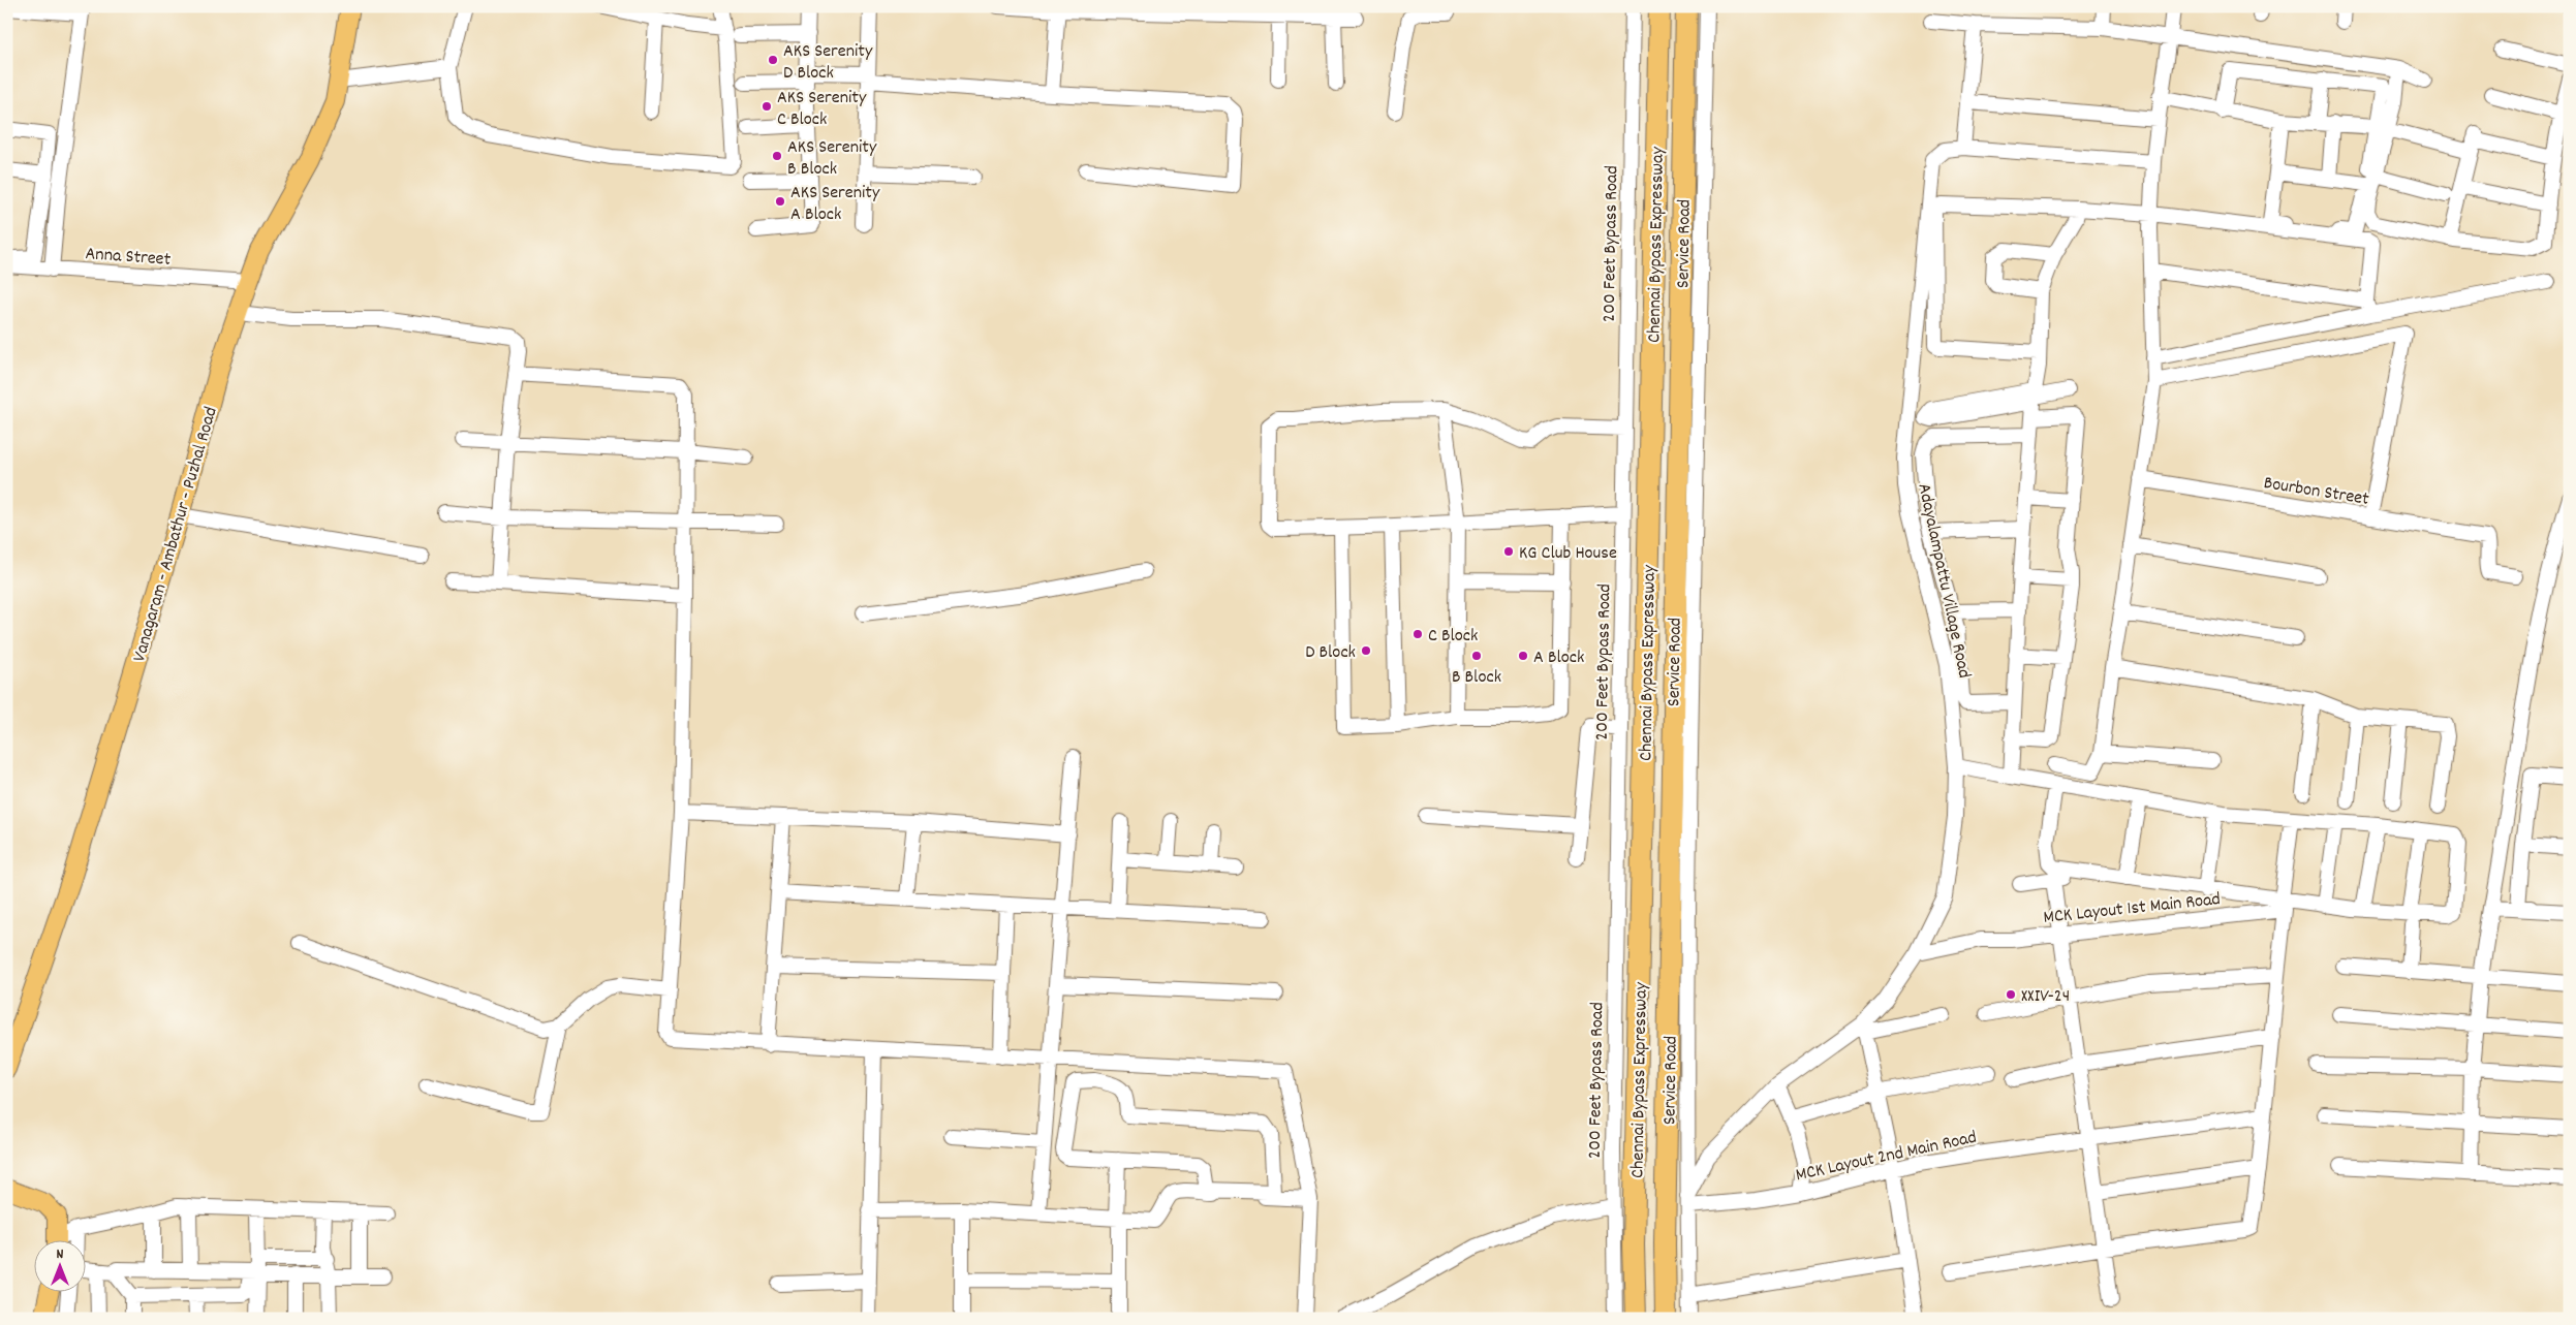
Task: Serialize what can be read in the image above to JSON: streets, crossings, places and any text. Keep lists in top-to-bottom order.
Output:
{
  "streets": {
    "highway": ["Chennai Bypass Expressway"],
    "main road": ["Vanagaram - Ambathur - Puzhal Road"],
    "street": [
      "200 Feet Bypass Road",
      "Service Road",
      "Anna Street",
      "Bourbon Street",
      "Adayalampattu Village Road",
      "MCK Layout 1st Main Road",
      "MCK Layout 2nd Main Road"
    ]
  },
  "crossings": [
    ["Service Road", "Adayalampattu Village Road"],
    ["Service Road", "MCK Layout 2nd Main Road"],
    ["Anna Street", "Vanagaram - Ambathur - Puzhal Road"],
    ["Adayalampattu Village Road", "MCK Layout 1st Main Road"],
    ["Adayalampattu Village Road", "MCK Layout 2nd Main Road"]
  ],
  "places": [
    "AKS Serenity D Block",
    "AKS Serenity C Block",
    "AKS Serenity B Block",
    "AKS Serenity A Block",
    "KG Club House",
    "C Block",
    "D Block",
    "B Block",
    "A Block",
    "XXIV-24"
  ],
  "north": "top"
}
